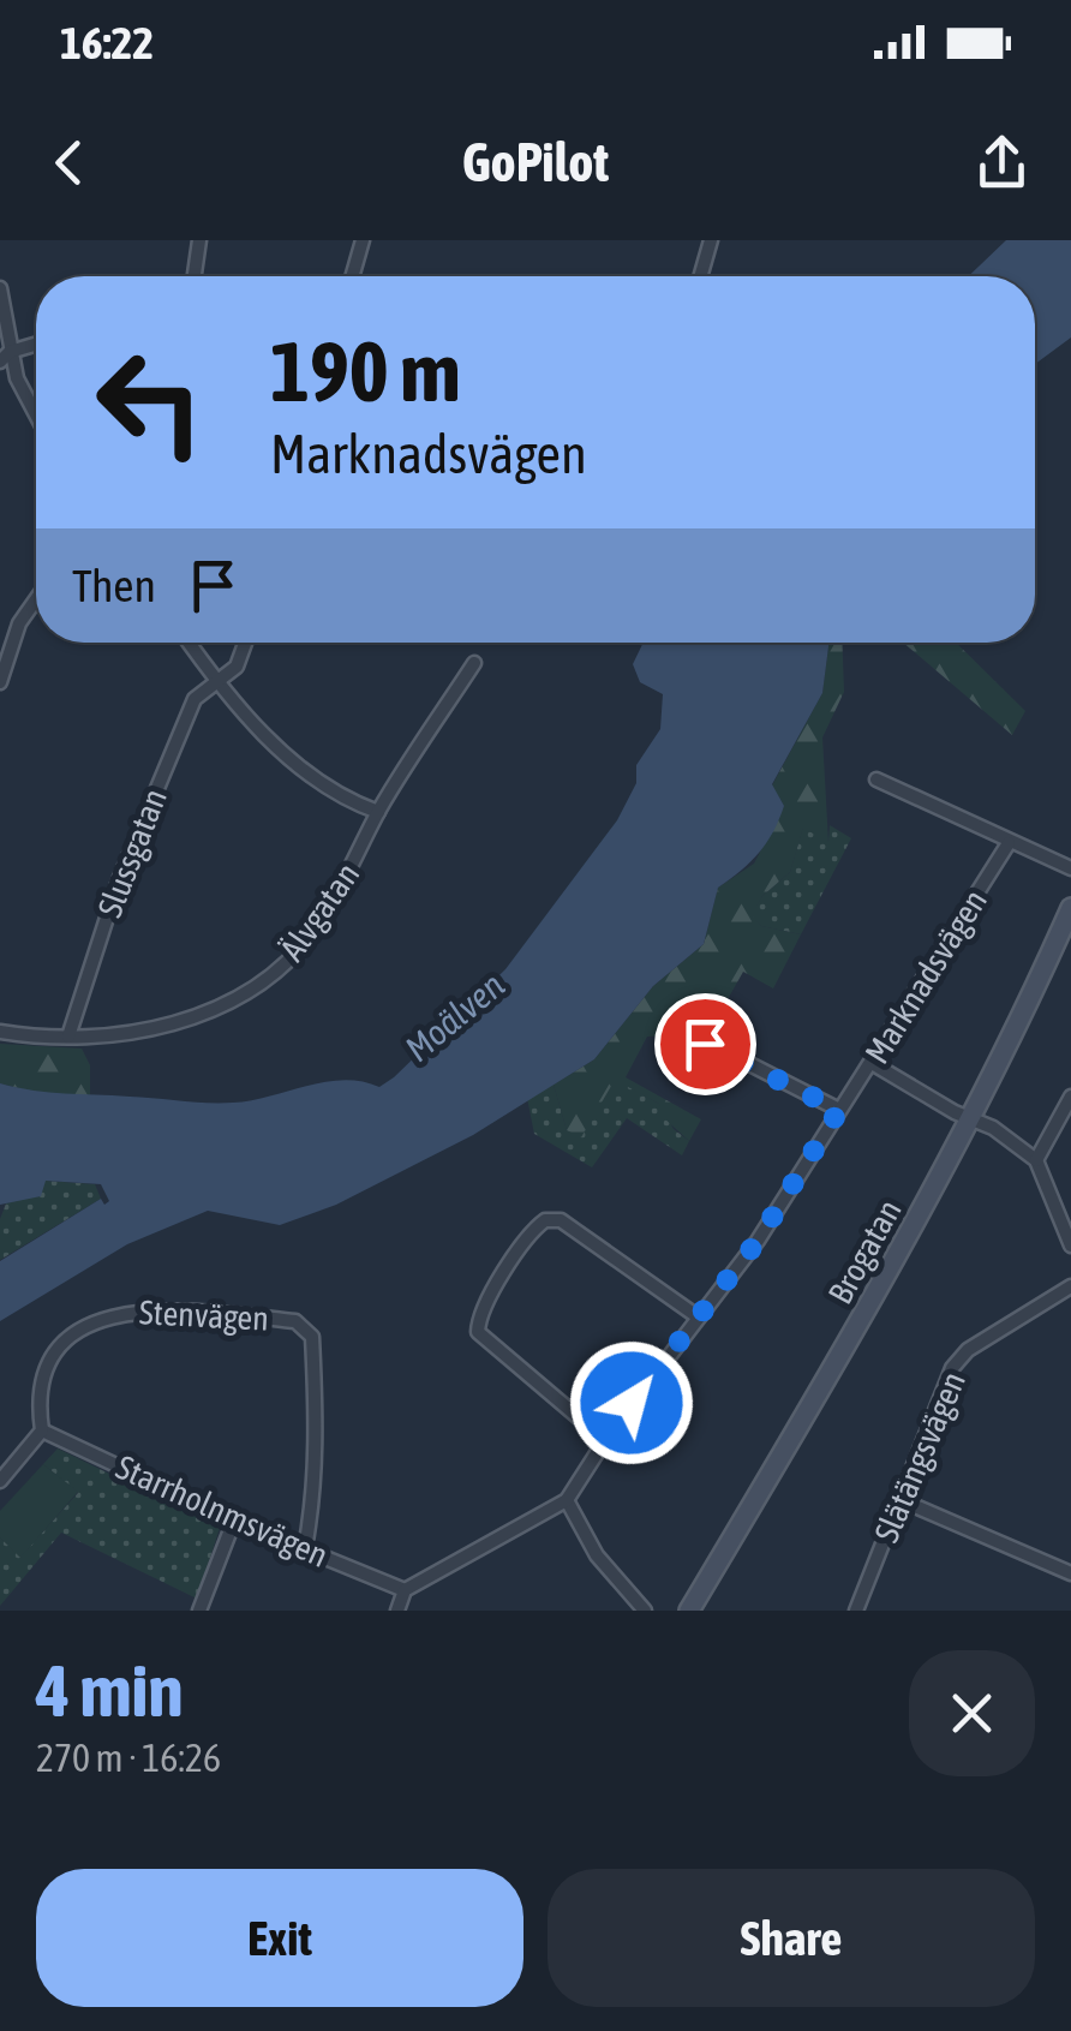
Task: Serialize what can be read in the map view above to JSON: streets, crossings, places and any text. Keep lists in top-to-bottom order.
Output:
{
  "streets": {
    "main road": ["Brogatan"],
    "street": [
      "Slussgatan",
      "Älvgatan",
      "Marknadsvägen",
      "Stenvägen",
      "Slätängsvägen",
      "Starrholnmsvägen"
    ]
  },
  "crossings": [
    ["Slussgatan", "Älvgatan"],
    ["Marknadsvägen", "Starrholnmsvägen"],
    ["Stenvägen", "Starrholnmsvägen"]
  ],
  "water": ["Moälven"],
  "page": {
    "status": "16:22",
    "header": "GoPilot",
    "turn": ["190 m", "Marknadsvägen"],
    "then": "Then",
    "heading": ["4 min", "270 m · 16:26"],
    "buttons": ["Exit", "Share"]
  }
}
